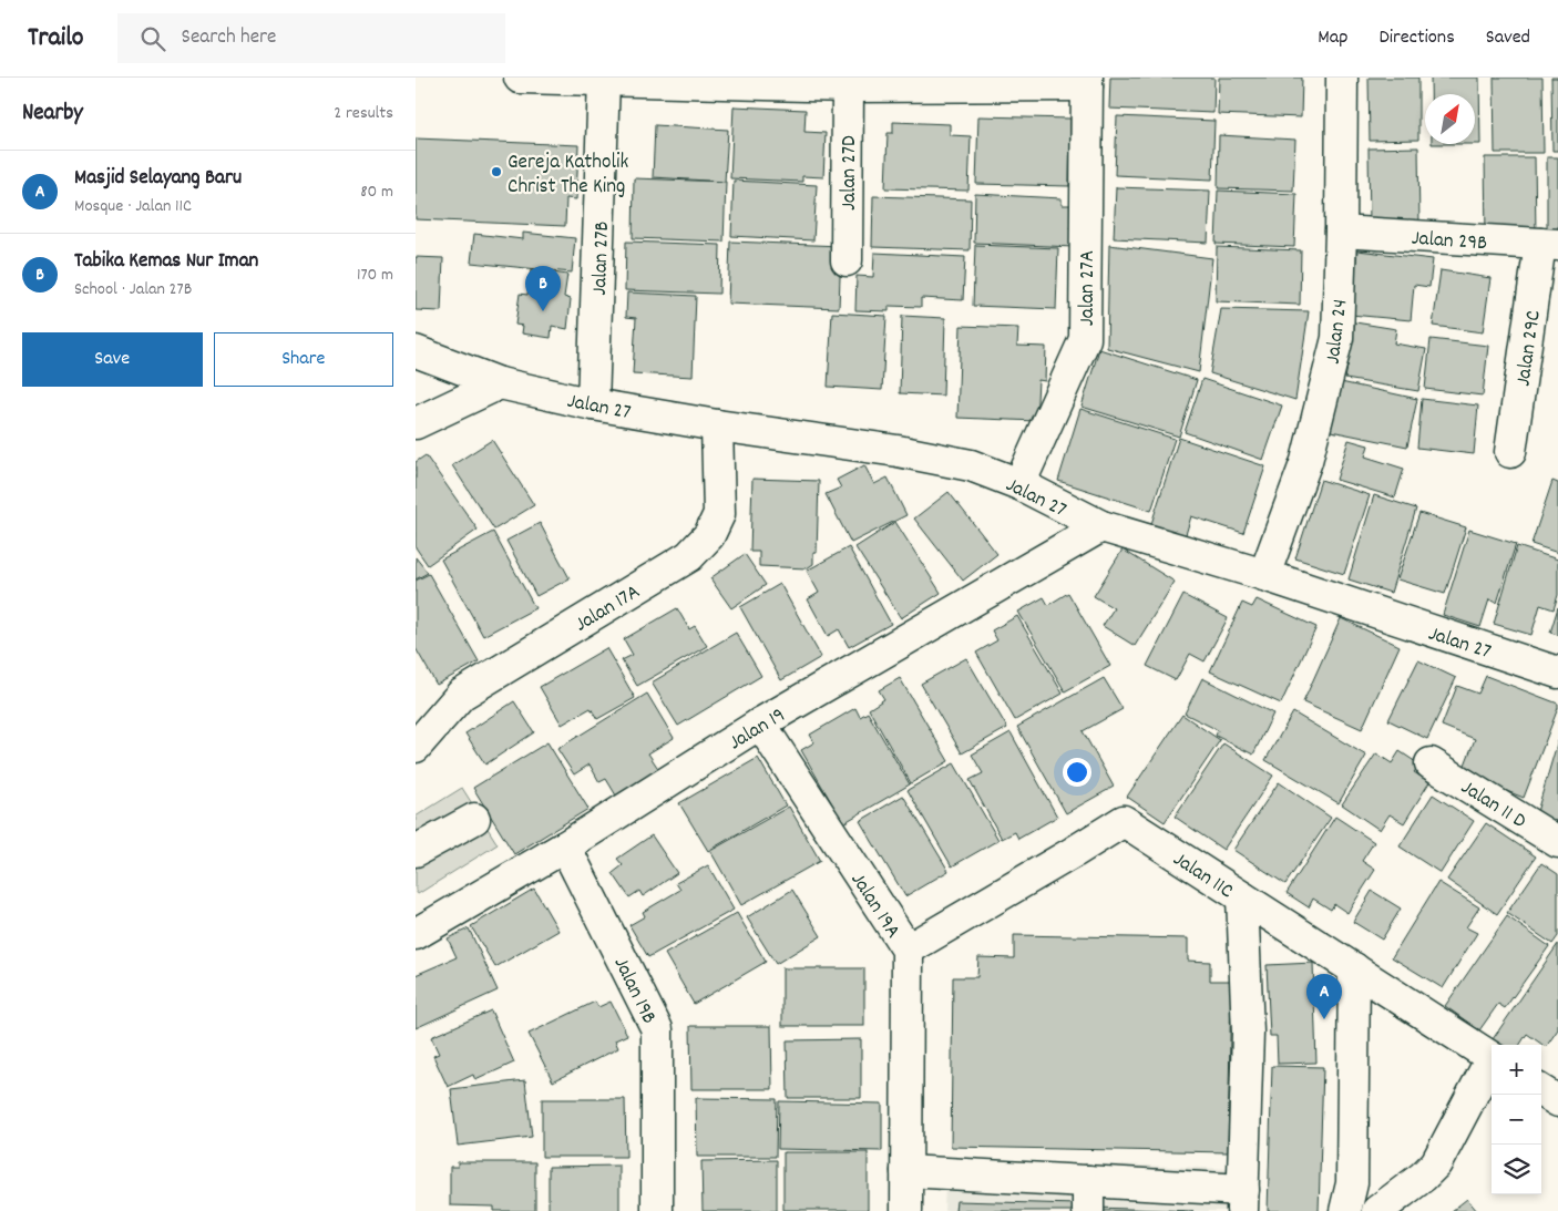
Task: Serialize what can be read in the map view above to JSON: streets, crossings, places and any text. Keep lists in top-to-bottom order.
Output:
{
  "streets": {
    "street": [
      "Jalan 27D",
      "Jalan 29B",
      "Jalan 27B",
      "Jalan 27A",
      "Jalan 24",
      "Jalan 29C",
      "Jalan 27",
      "Jalan 17A",
      "Jalan 19",
      "Jalan 11 D",
      "Jalan 11C",
      "Jalan 19A",
      "Jalan 19B"
    ]
  },
  "crossings": [
    ["Jalan 29B", "Jalan 24"],
    ["Jalan 29B", "Jalan 29C"],
    ["Jalan 27B", "Jalan 27"],
    ["Jalan 27A", "Jalan 27"],
    ["Jalan 24", "Jalan 27"],
    ["Jalan 27", "Jalan 17A"],
    ["Jalan 27", "Jalan 19"],
    ["Jalan 19", "Jalan 19A"],
    ["Jalan 19", "Jalan 19B"],
    ["Jalan 11C", "Jalan 19A"]
  ],
  "places": ["Gereja Katholik Christ The King"],
  "north": "top right",
  "page": {
    "header": "Trailo",
    "search": "Search here",
    "nav": ["Map", "Directions", "Saved"],
    "heading": ["Nearby", "2 results"],
    "list": [
      {
        "mark": "A",
        "name": "Masjid Selayang Baru",
        "note": "Mosque · Jalan 11C",
        "value": "80 m"
      },
      {
        "mark": "B",
        "name": "Tabika Kemas Nur Iman",
        "note": "School · Jalan 27B",
        "value": "170 m"
      }
    ],
    "pins": ["B", "A"],
    "buttons": ["Save", "Share"],
    "map_buttons": ["+", "−"]
  }
}
